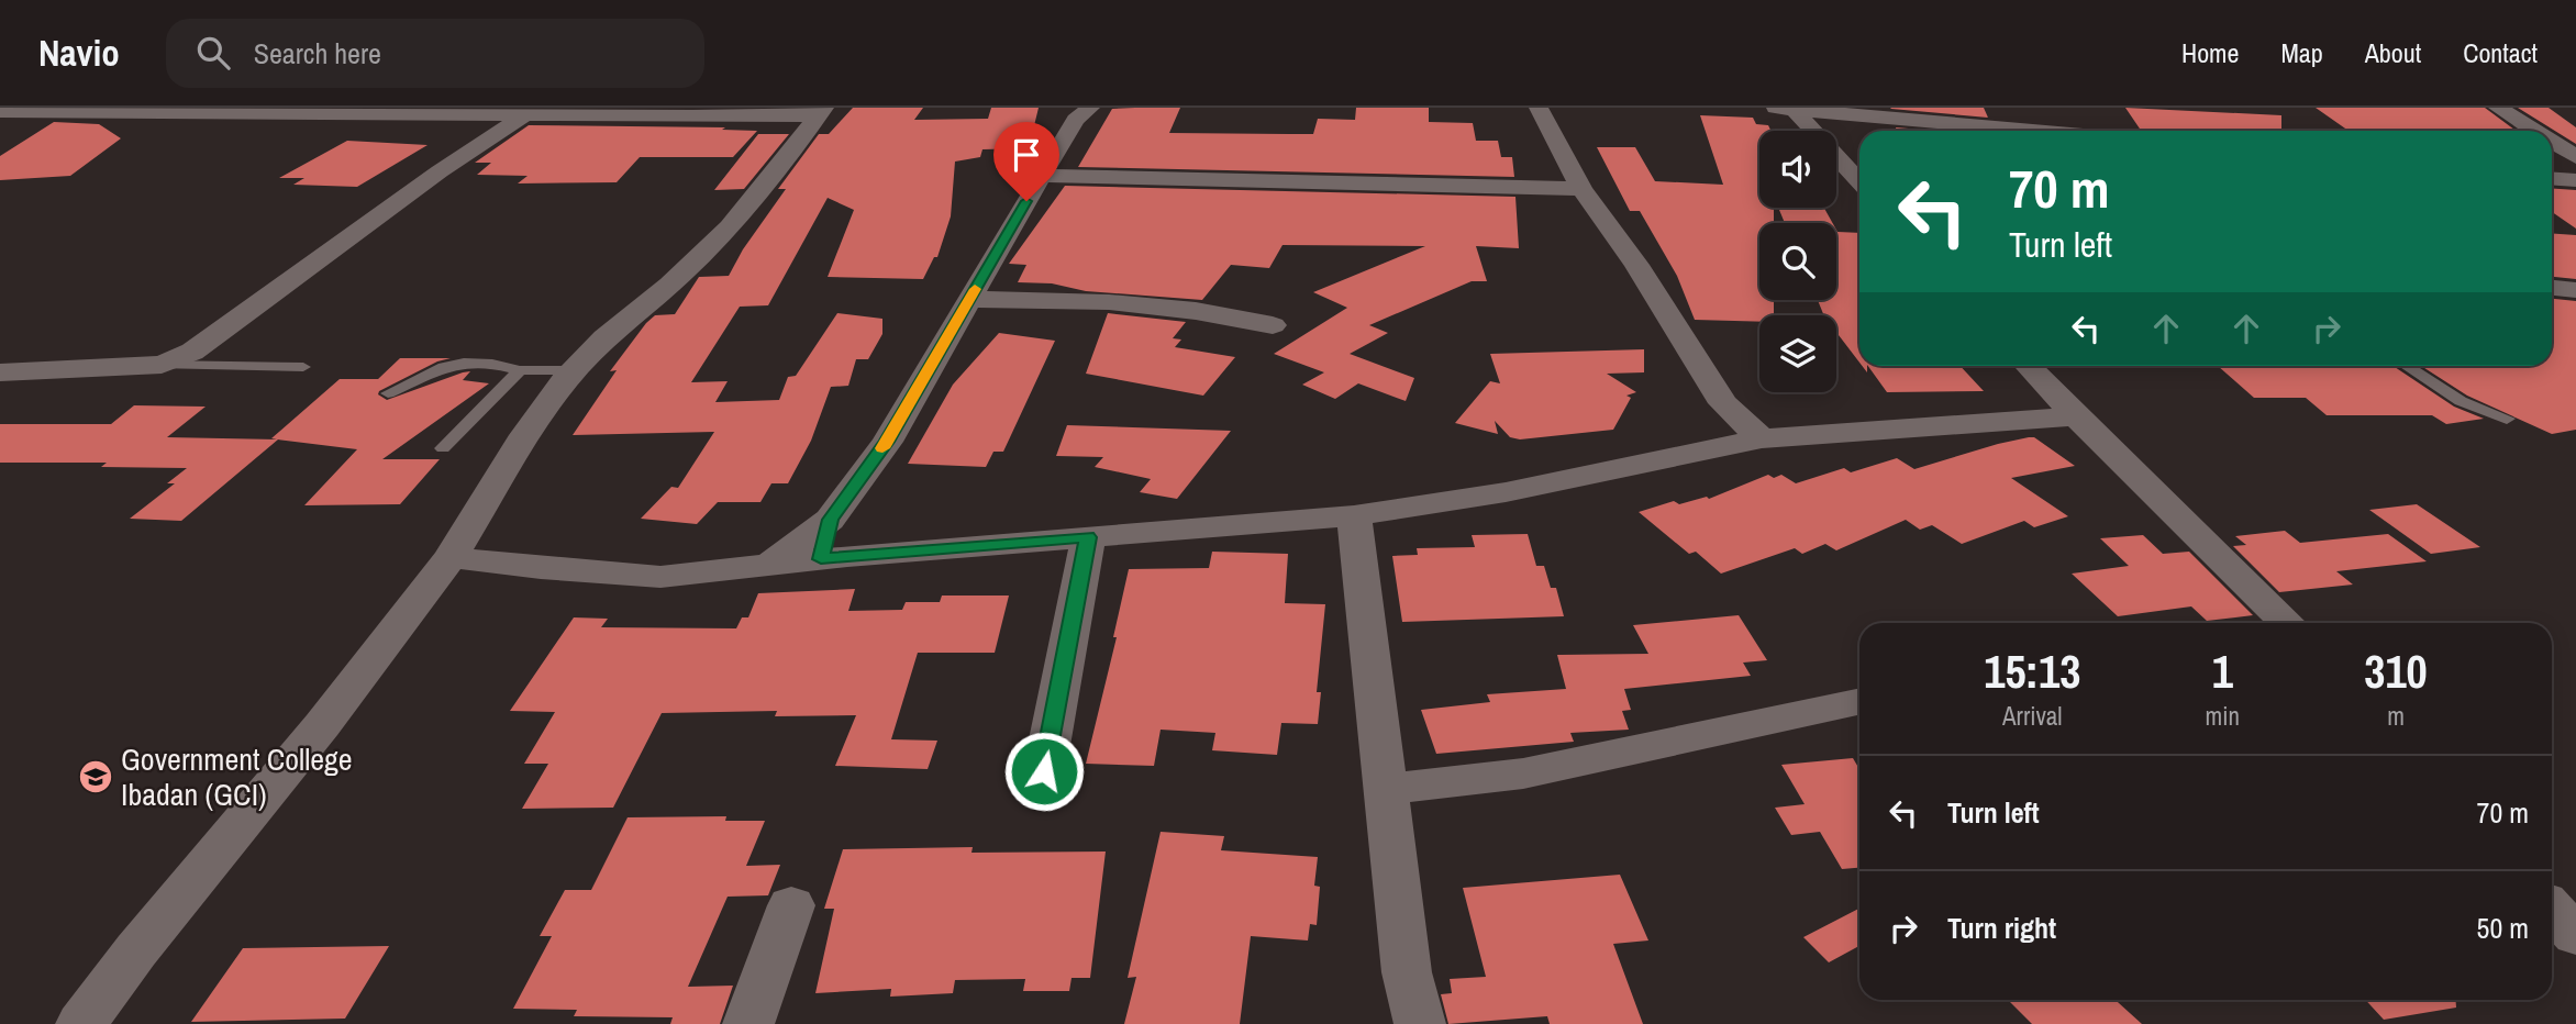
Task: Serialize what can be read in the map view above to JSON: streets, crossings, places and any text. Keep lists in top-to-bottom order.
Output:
{
  "places": {
    "school or university": ["Government College Ibadan (GCI)"]
  },
  "page": {
    "header": "Navio",
    "search": "Search here",
    "nav": [
      "Home",
      "Map",
      "About",
      "Contact"
    ],
    "turn": ["70 m", "Turn left"],
    "eta": [
      "15:13",
      "Arrival",
      "1",
      "min",
      "310",
      "m"
    ],
    "list": [
      {
        "name": "Turn left",
        "value": "70 m"
      },
      {
        "name": "Turn right",
        "value": "50 m"
      }
    ]
  }
}
